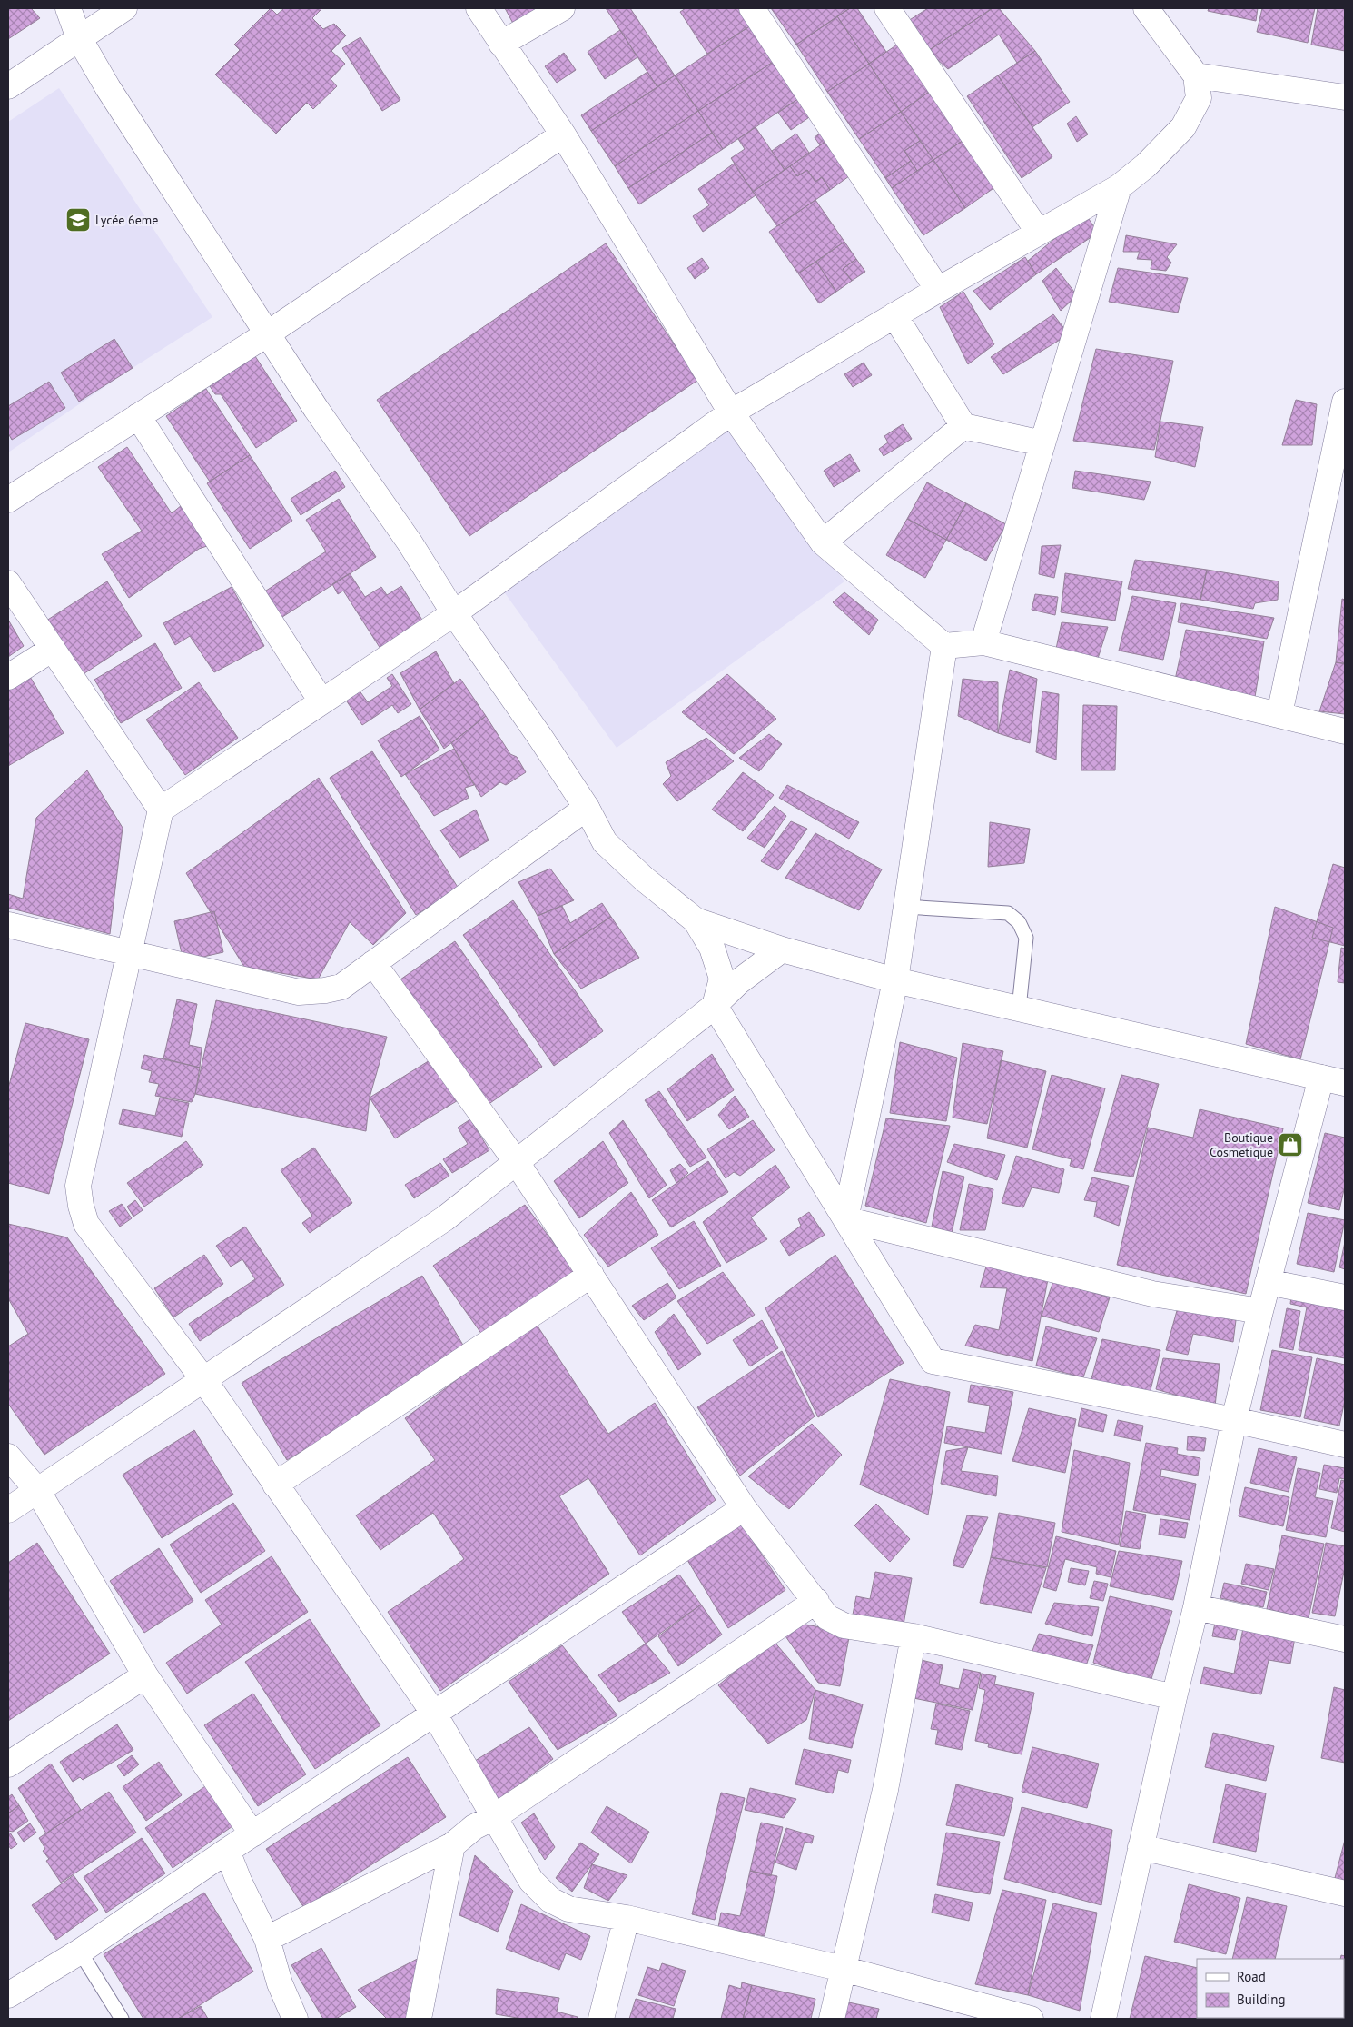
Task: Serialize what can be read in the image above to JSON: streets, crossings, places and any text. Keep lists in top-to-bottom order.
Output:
{
  "places": {
    "school or university": ["Lycée 6eme"],
    "shop": ["Boutique Cosmetique"]
  },
  "legend": ["Road", "Building"]
}
